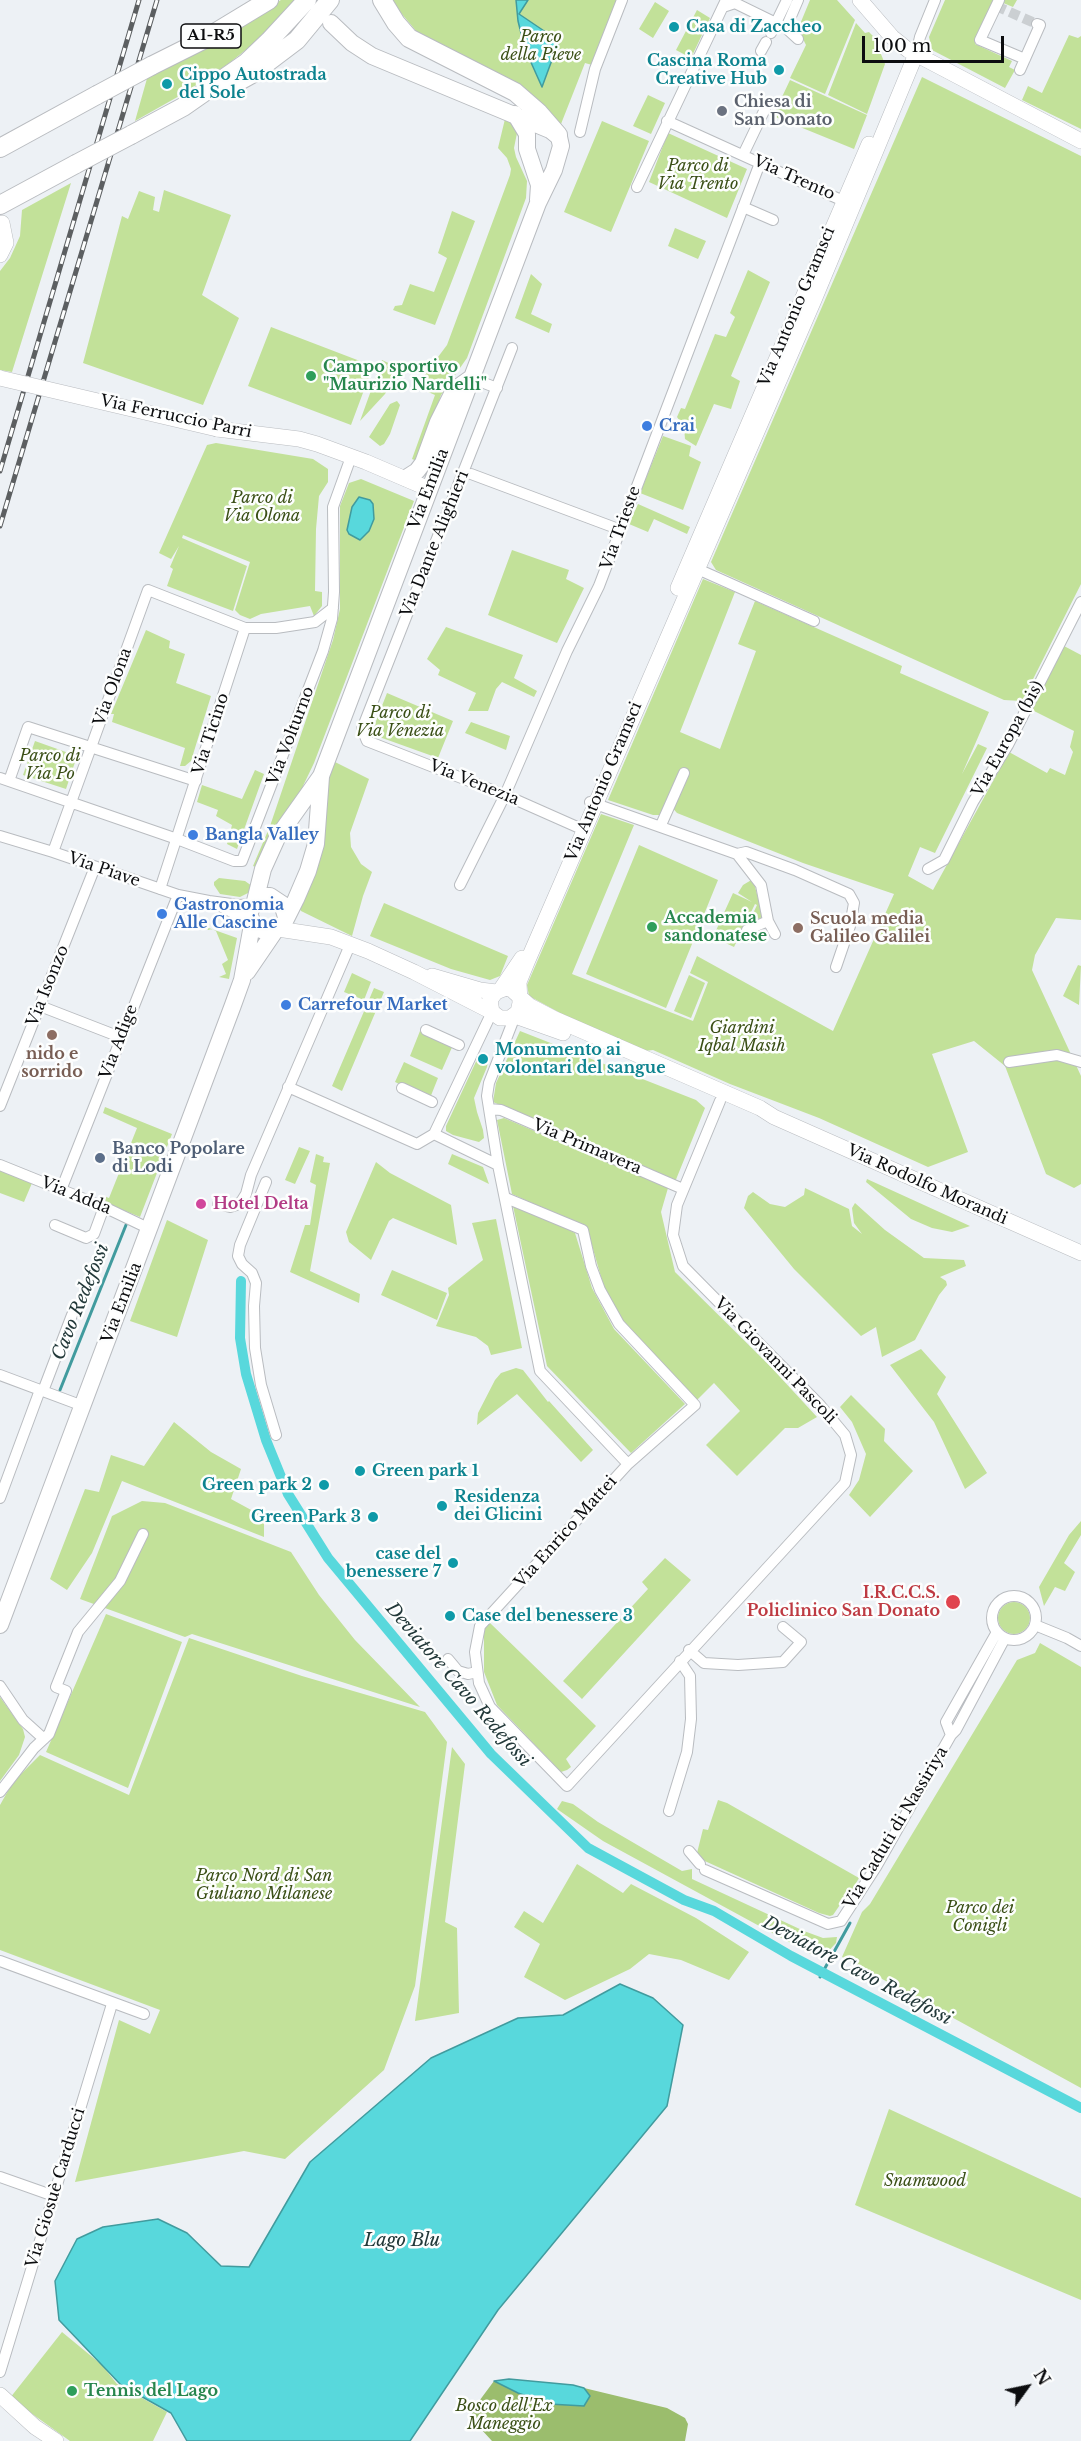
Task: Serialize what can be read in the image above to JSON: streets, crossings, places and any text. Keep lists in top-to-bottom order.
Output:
{
  "streets": {
    "highway": ["A1-R5"],
    "main road": ["Via Emilia"],
    "street": [
      "Via Trento",
      "Via Antonio Gramsci",
      "Via Ferruccio Parri",
      "Via Trieste",
      "Via Dante Alighieri",
      "Via Olona",
      "Via Ticino",
      "Via Volturno",
      "Via Europa (bis)",
      "Via Venezia",
      "Via Piave",
      "Via Isonzo",
      "Via Adige",
      "Via Primavera",
      "Via Rodolfo Morandi",
      "Via Adda",
      "Via Giovanni Pascoli",
      "Via Enrico Mattei",
      "Via Caduti di Nassiriya",
      "Via Giosuè Carducci"
    ]
  },
  "crossings": [
    ["Via Trento", "Via Antonio Gramsci"],
    ["Via Trento", "Via Trieste"],
    ["Via Antonio Gramsci", "Via Venezia"],
    ["Via Antonio Gramsci", "Via Rodolfo Morandi"],
    ["Via Antonio Gramsci", "Via Enrico Mattei"],
    ["Via Ferruccio Parri", "Via Emilia"],
    ["Via Ferruccio Parri", "Via Volturno"],
    ["Via Emilia", "Via Piave"],
    ["Via Emilia", "Via Adda"],
    ["Via Trieste", "Via Venezia"],
    ["Via Dante Alighieri", "Via Venezia"],
    ["Via Olona", "Via Ticino"],
    ["Via Olona", "Via Piave"],
    ["Via Ticino", "Via Volturno"],
    ["Via Ticino", "Via Piave"],
    ["Via Piave", "Via Isonzo"],
    ["Via Piave", "Via Adige"],
    ["Via Adige", "Via Adda"],
    ["Via Primavera", "Via Giovanni Pascoli"],
    ["Via Primavera", "Via Enrico Mattei"],
    ["Via Rodolfo Morandi", "Via Giovanni Pascoli"],
    ["Via Rodolfo Morandi", "Via Enrico Mattei"],
    ["Via Giovanni Pascoli", "Via Enrico Mattei"]
  ],
  "water": ["Cavo Redefossi", "Deviatore Cavo Redefossi", "Lago Blu"],
  "parks": [
    "Parco della Pieve",
    "Parco di Via Trento",
    "Parco di Via Olona",
    "Parco di Via Venezia",
    "Parco di Via Po",
    "Giardini Iqbal Masih",
    "Parco Nord di San Giuliano Milanese",
    "Parco dei Conigli",
    "Snamwood",
    "Bosco dell'Ex Maneggio"
  ],
  "places": [
    "Casa di Zaccheo",
    "Cascina Roma Creative Hub",
    "Cippo Autostrada del Sole",
    "Chiesa di San Donato",
    "Campo sportivo \"Maurizio Nardelli\"",
    "Crai",
    "Bangla Valley",
    "Gastronomia Alle Cascine",
    "Accademia sandonatese",
    "Scuola media Galileo Galilei",
    "Carrefour Market",
    "nido e sorrido",
    "Monumento ai volontari del sangue",
    "Banco Popolare di Lodi",
    "Hotel Delta",
    "Green park 1",
    "Green park 2",
    "Residenza dei Glicini",
    "Green Park 3",
    "case del benessere 7",
    "I.R.C.C.S. Policlinico San Donato",
    "Case del benessere 3",
    "Tennis del Lago"
  ],
  "scale_bar": "100 m",
  "north": "top right"
}
